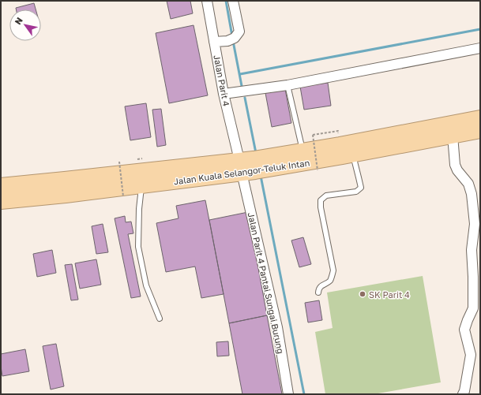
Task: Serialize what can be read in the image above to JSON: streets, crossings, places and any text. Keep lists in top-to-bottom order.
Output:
{
  "streets": {
    "highway": ["Jalan Kuala Selangor-Teluk Intan"],
    "street": ["Jalan Parit 4", "Jalan Parit 4 Pantai Sungai Burung"]
  },
  "crossings": [
    ["Jalan Parit 4", "Jalan Kuala Selangor-Teluk Intan"],
    ["Jalan Parit 4", "Jalan Parit 4 Pantai Sungai Burung"],
    ["Jalan Kuala Selangor-Teluk Intan", "Jalan Parit 4 Pantai Sungai Burung"]
  ],
  "places": ["SK Parit 4"],
  "north": "top left"
}
